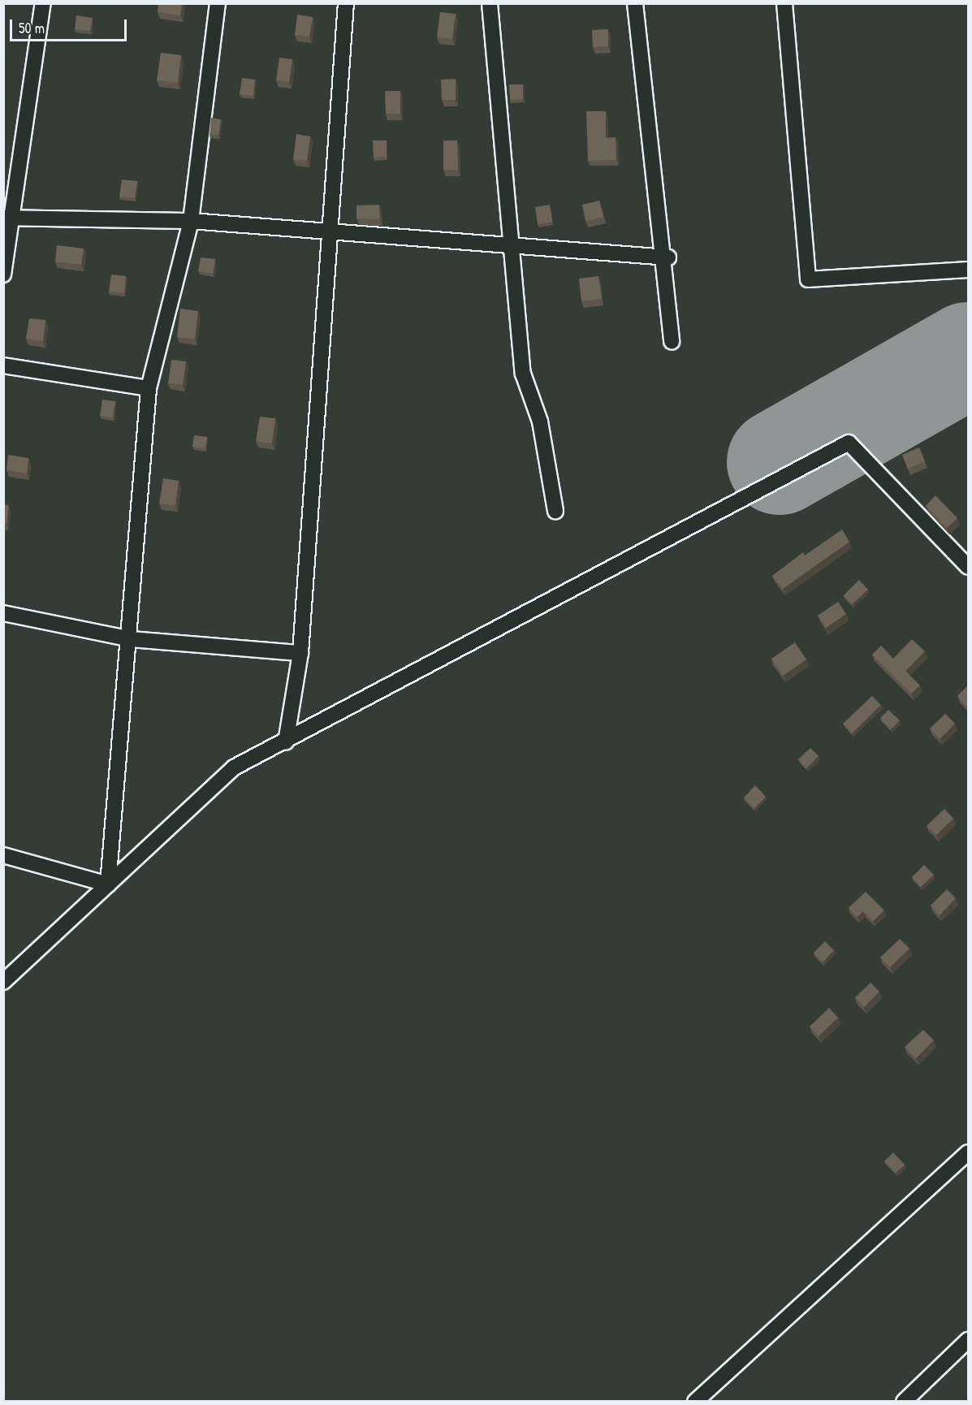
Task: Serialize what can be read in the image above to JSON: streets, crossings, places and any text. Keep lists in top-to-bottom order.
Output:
{
  "scale_bar": "50 m"
}
